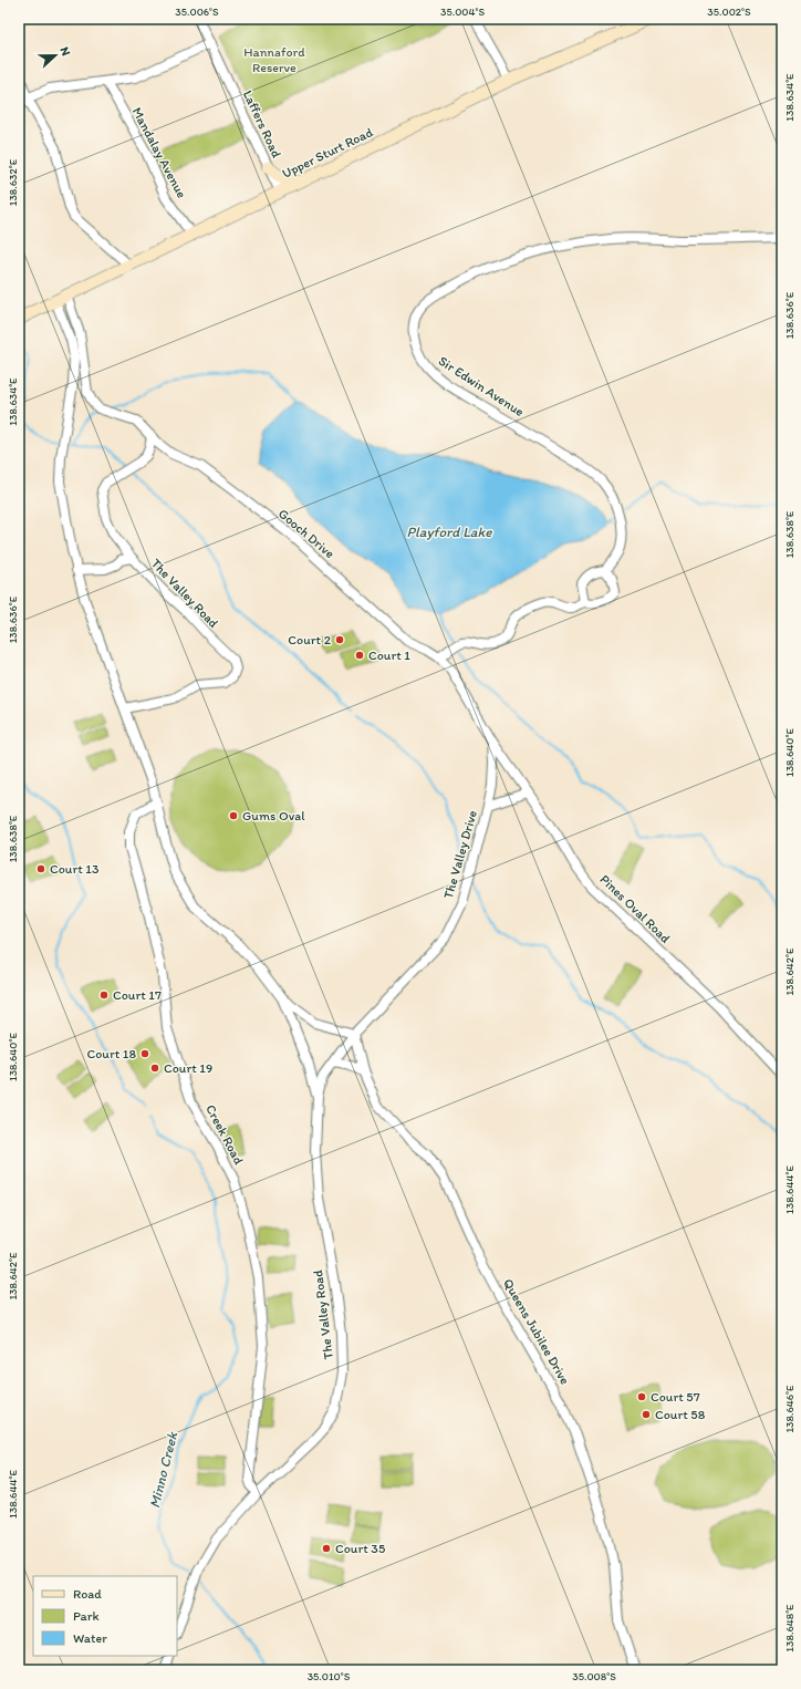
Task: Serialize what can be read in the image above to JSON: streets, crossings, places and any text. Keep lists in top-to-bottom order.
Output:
{
  "streets": {
    "main road": ["Upper Sturt Road"],
    "street": [
      "Laffers Road",
      "Mandalay Avenue",
      "Sir Edwin Avenue",
      "Gooch Drive",
      "The Valley Road",
      "The Valley Drive",
      "Pines Oval Road",
      "Creek Road",
      "Queens Jubilee Drive"
    ]
  },
  "crossings": [
    ["Laffers Road", "Upper Sturt Road"],
    ["Mandalay Avenue", "Upper Sturt Road"],
    ["Upper Sturt Road", "Gooch Drive"],
    ["Upper Sturt Road", "The Valley Road"],
    ["Gooch Drive", "The Valley Road"],
    ["Gooch Drive", "The Valley Drive"],
    ["The Valley Road", "The Valley Drive"],
    ["The Valley Road", "Creek Road"],
    ["The Valley Road", "Queens Jubilee Drive"],
    ["The Valley Drive", "Pines Oval Road"],
    ["The Valley Drive", "Queens Jubilee Drive"]
  ],
  "water": ["Playford Lake", "Minno Creek"],
  "parks": ["Hannaford Reserve"],
  "places": [
    "Court 2",
    "Court 1",
    "Gums Oval",
    "Court 13",
    "Court 17",
    "Court 18",
    "Court 19",
    "Court 57",
    "Court 58",
    "Court 35"
  ],
  "legend": ["Road", "Park", "Water"],
  "north": "right",
  "coordinates": [
    "35.006°S",
    "35.004°S",
    "35.002°S",
    "138.634°E",
    "138.632°E",
    "138.636°E",
    "138.638°E",
    "138.640°E",
    "138.642°E",
    "138.644°E",
    "138.646°E",
    "138.648°E",
    "35.010°S",
    "35.008°S"
  ]
}
